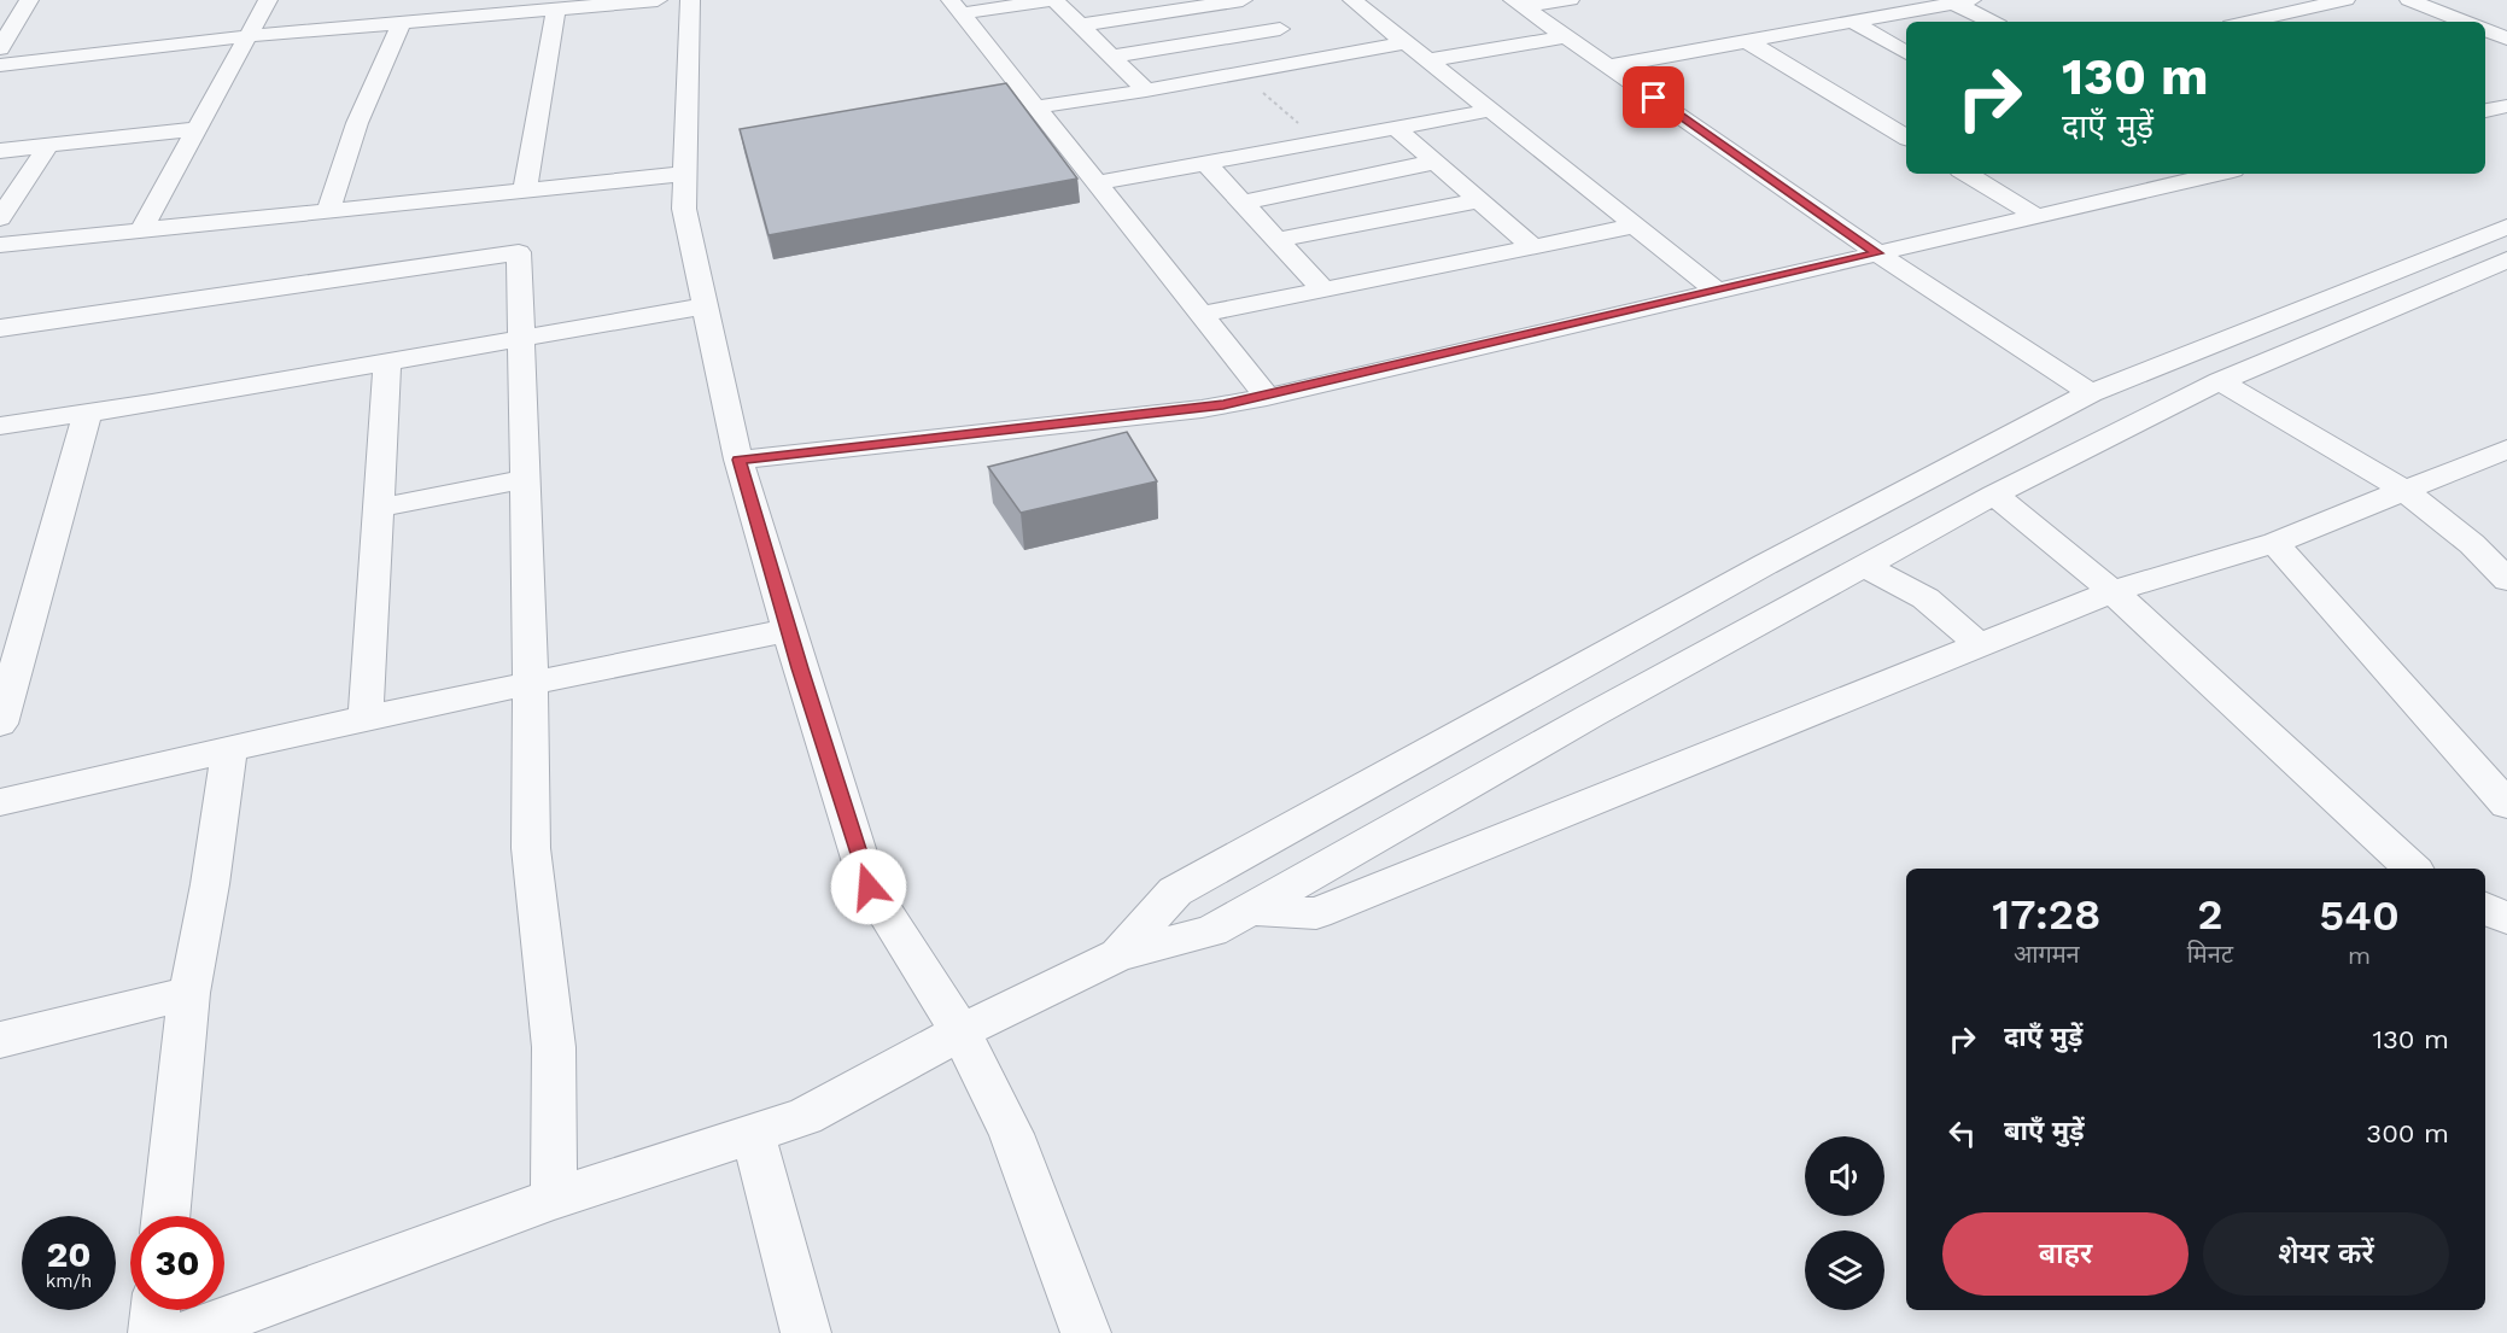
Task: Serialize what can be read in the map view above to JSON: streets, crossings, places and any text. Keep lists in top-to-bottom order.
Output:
{
  "page": {
    "turn": ["130 m", "दाएँ मुड़ें"],
    "eta": [
      "17:28",
      "आगमन",
      "2",
      "मिनट",
      "540",
      "m"
    ],
    "list": [
      {
        "name": "दाएँ मुड़ें",
        "value": "130 m"
      },
      {
        "name": "बाएँ मुड़ें",
        "value": "300 m"
      }
    ],
    "buttons": ["बाहर", "शेयर करें"],
    "speed": "20 km/h",
    "limit": "30"
  }
}
